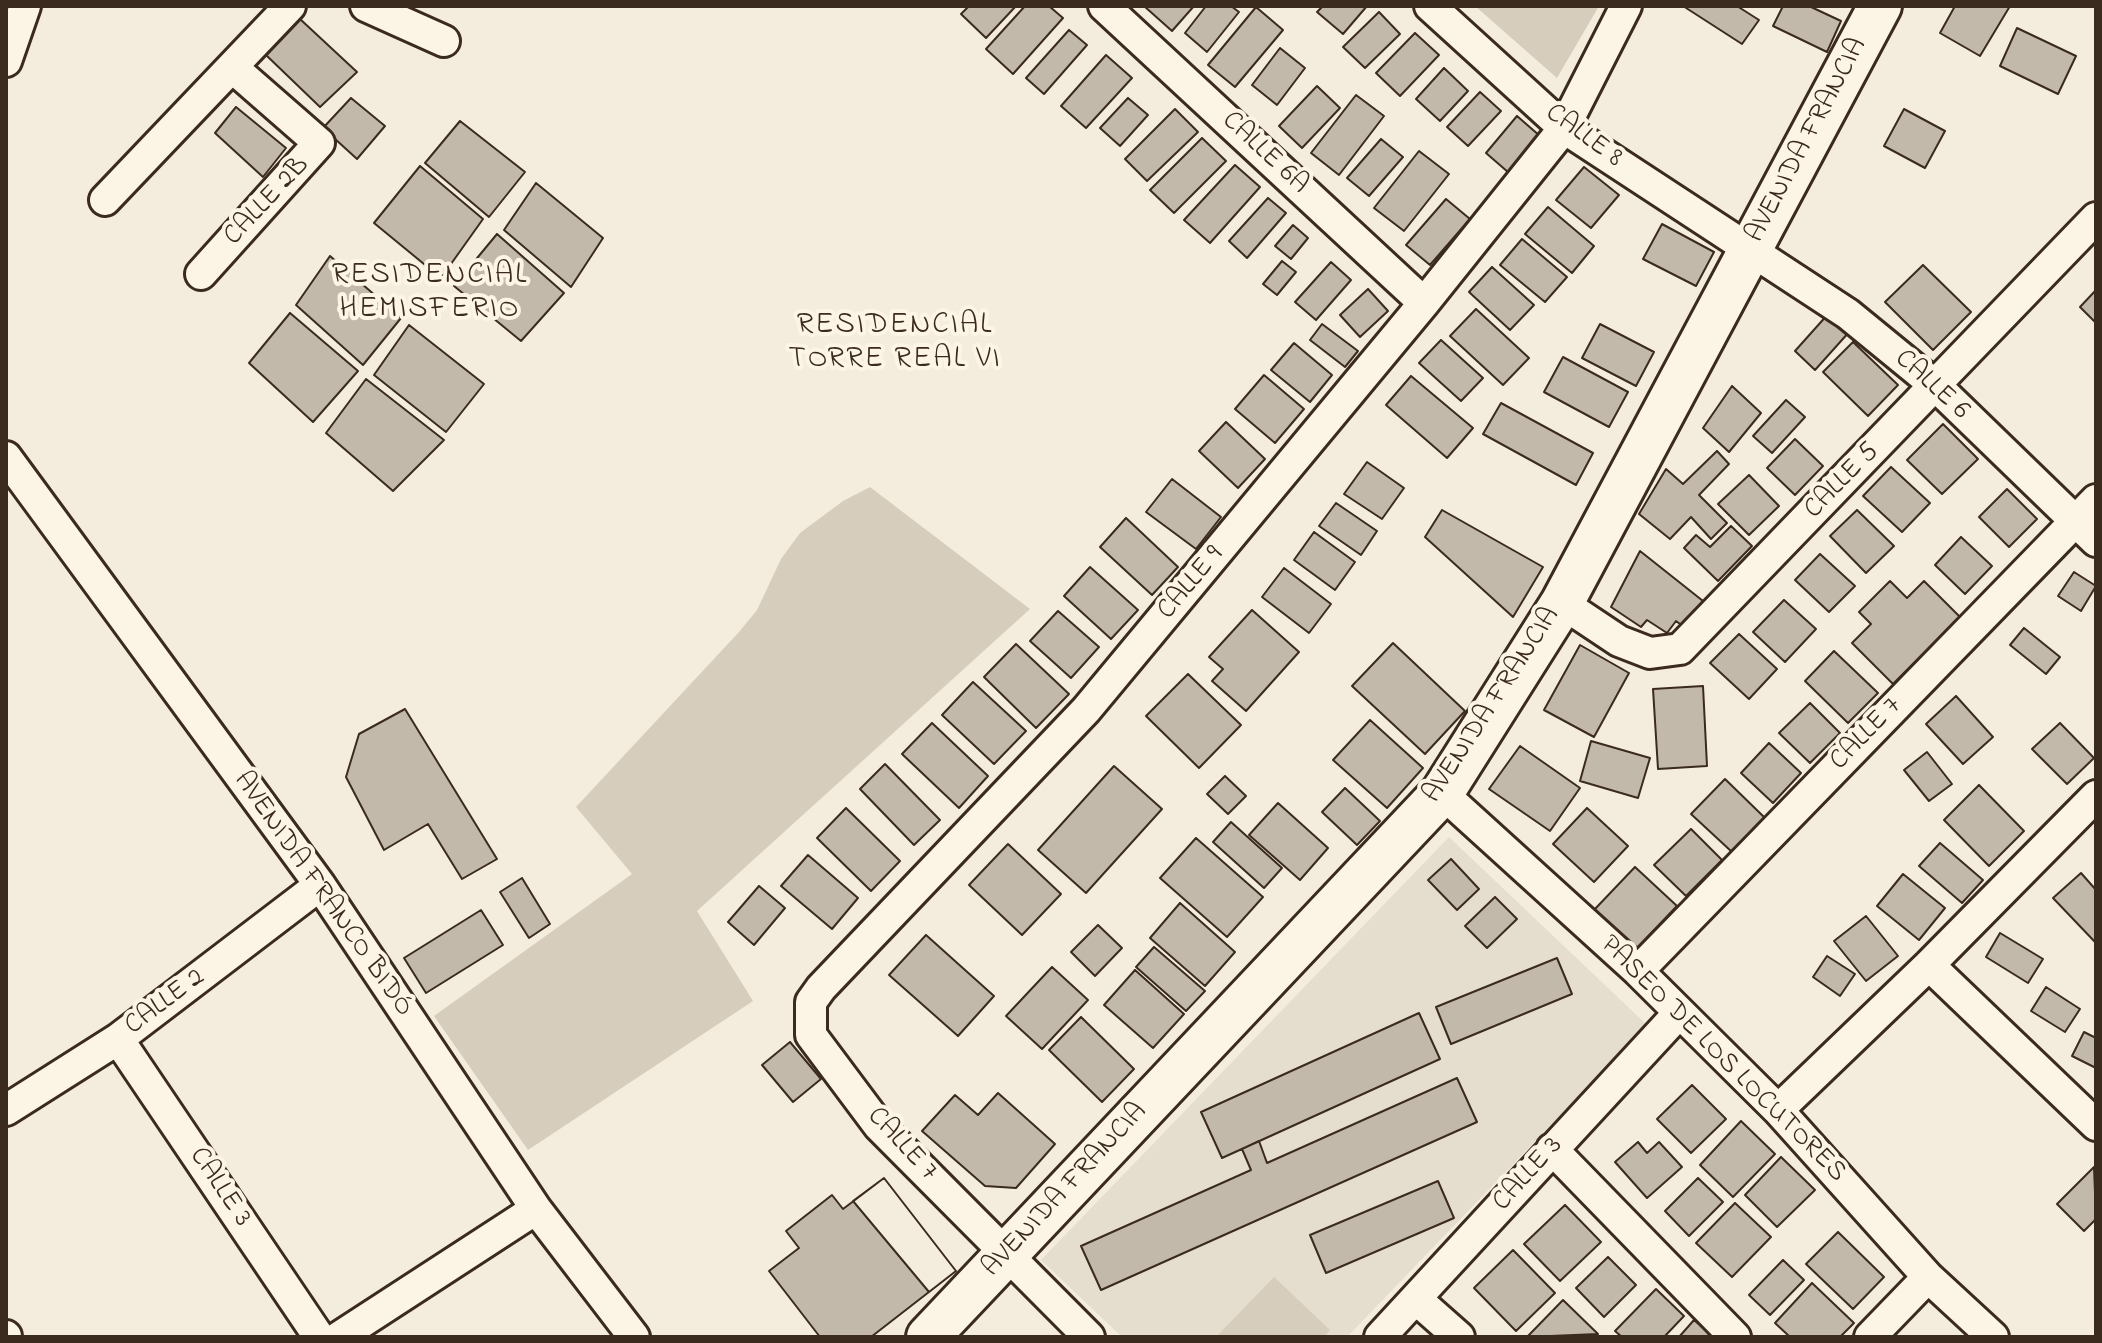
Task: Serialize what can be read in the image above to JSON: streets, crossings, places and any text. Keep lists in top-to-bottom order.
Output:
{
  "streets": {
    "main road": ["AVENIDA FRANCIA"],
    "street": [
      "CALLE 8",
      "CALLE 6A",
      "CALLE 2B",
      "CALLE 6",
      "CALLE 5",
      "CALLE 9",
      "CALLE 7",
      "AVENIDA FRANCO BIDÓ",
      "CALLE 2",
      "PASEO DE LOS LOCUTORES",
      "CALLE 3"
    ]
  },
  "crossings": [
    ["CALLE 8", "AVENIDA FRANCIA"],
    ["CALLE 8", "CALLE 6"],
    ["CALLE 8", "CALLE 9"],
    ["AVENIDA FRANCIA", "CALLE 6"],
    ["AVENIDA FRANCIA", "CALLE 5"],
    ["AVENIDA FRANCIA", "CALLE 7"],
    ["AVENIDA FRANCIA", "PASEO DE LOS LOCUTORES"],
    ["CALLE 6A", "CALLE 9"],
    ["CALLE 6", "CALLE 5"],
    ["CALLE 6", "CALLE 7"],
    ["CALLE 9", "CALLE 7"],
    ["CALLE 7", "PASEO DE LOS LOCUTORES"],
    ["AVENIDA FRANCO BIDÓ", "CALLE 2"],
    ["CALLE 2", "CALLE 3"],
    ["PASEO DE LOS LOCUTORES", "CALLE 3"]
  ],
  "districts": ["RESIDENCIAL HEMISFERIO", "RESIDENCIAL TORRE REAL VI"]
}
